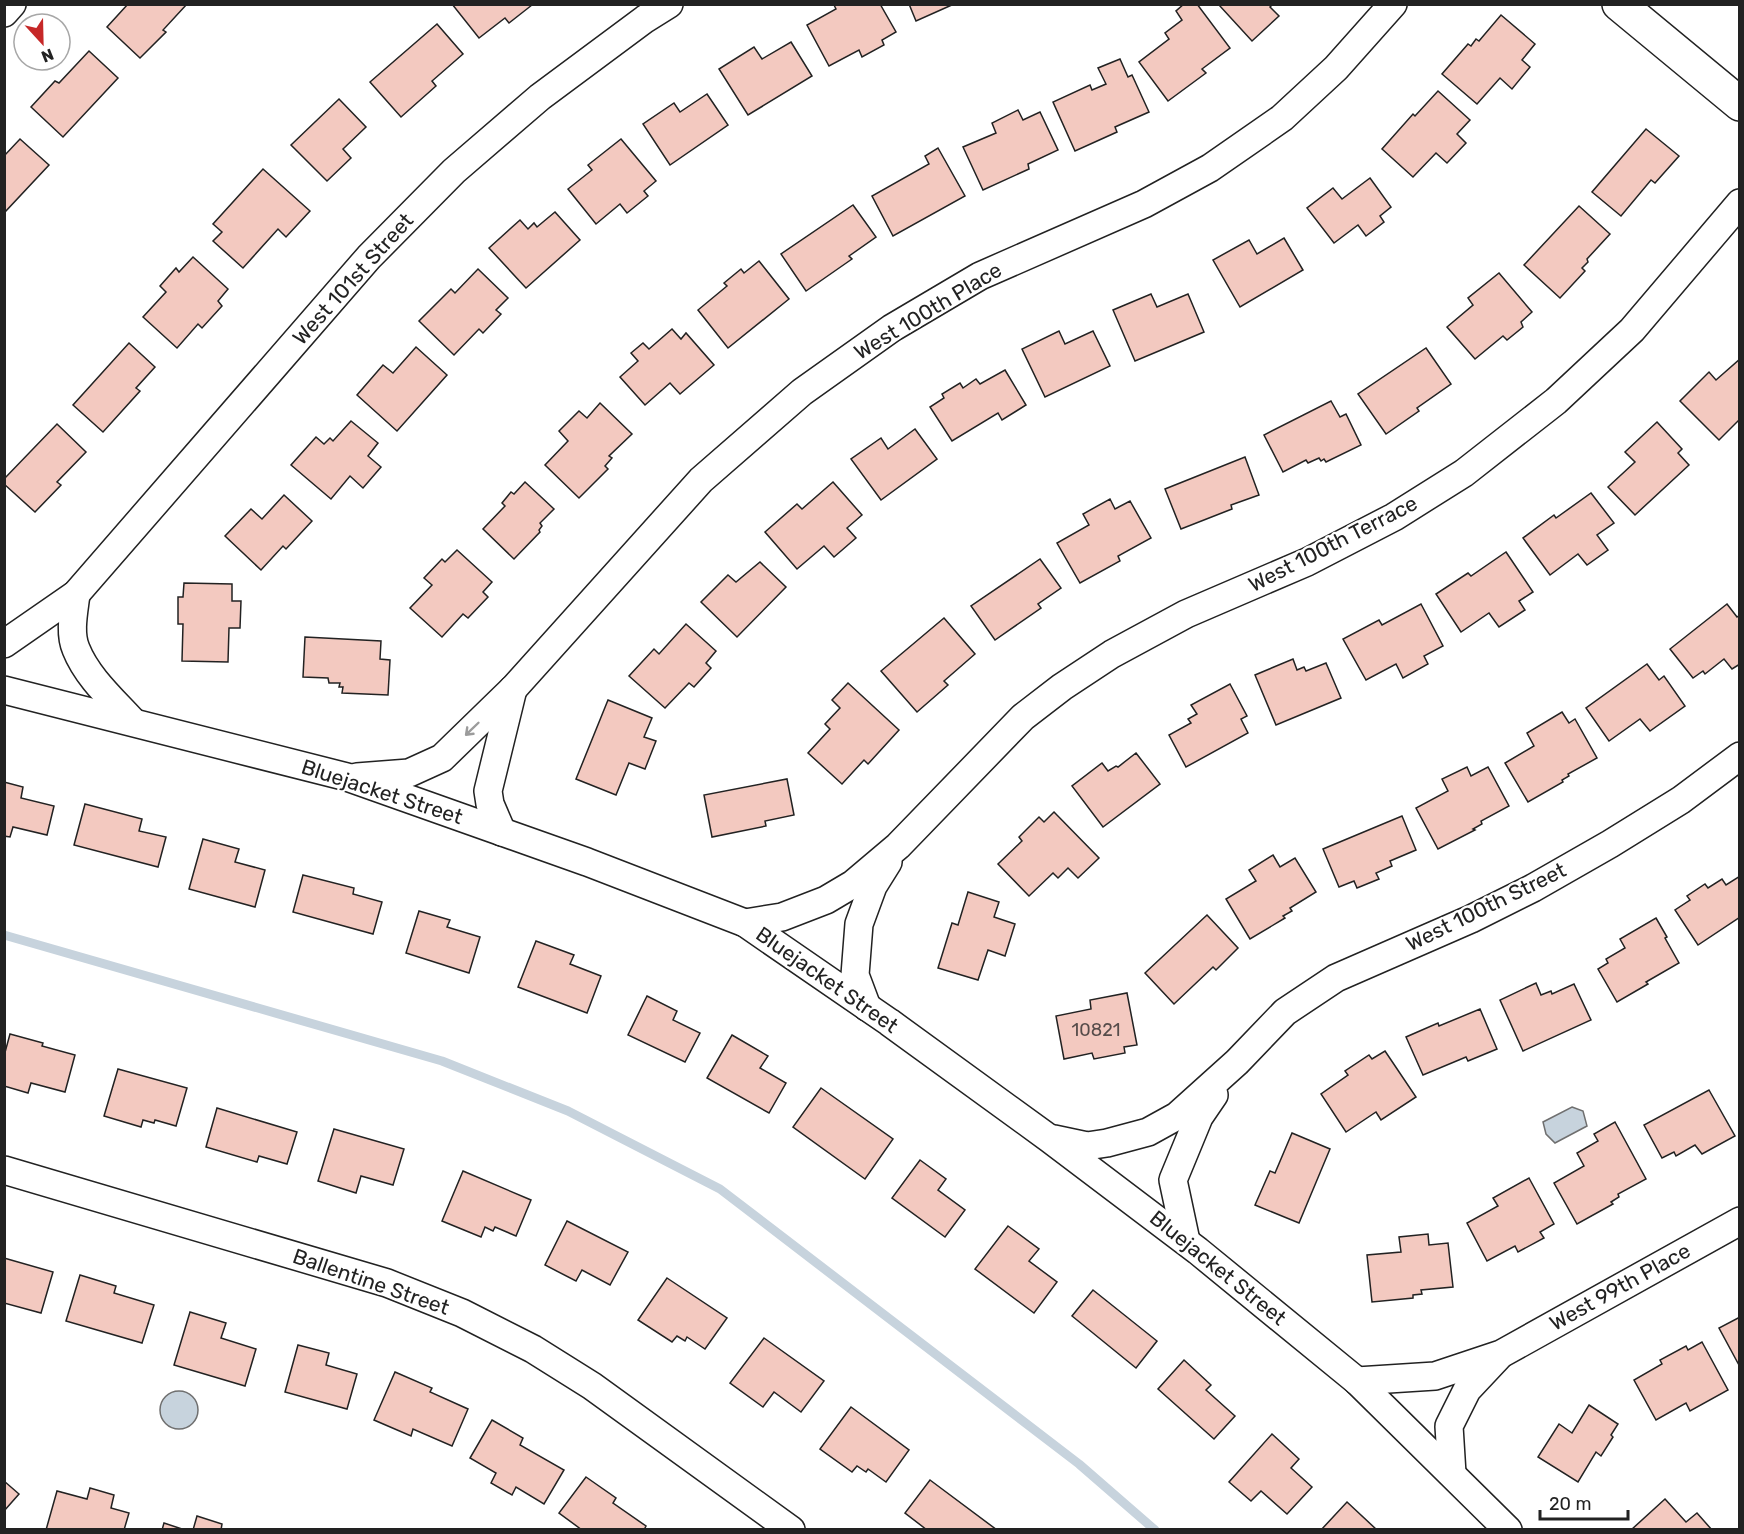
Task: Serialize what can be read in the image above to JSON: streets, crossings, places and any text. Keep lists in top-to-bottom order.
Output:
{
  "streets": {
    "street": [
      "West 101st Street",
      "West 100th Place",
      "West 100th Terrace",
      "Bluejacket Street",
      "West 100th Street",
      "Ballentine Street",
      "West 99th Place"
    ]
  },
  "crossings": [
    ["West 100th Place", "Bluejacket Street"],
    ["West 100th Terrace", "Bluejacket Street"],
    ["Bluejacket Street", "West 100th Street"],
    ["Bluejacket Street", "West 99th Place"]
  ],
  "house_numbers": ["10821"],
  "scale_bar": "20 m",
  "north": "bottom"
}
